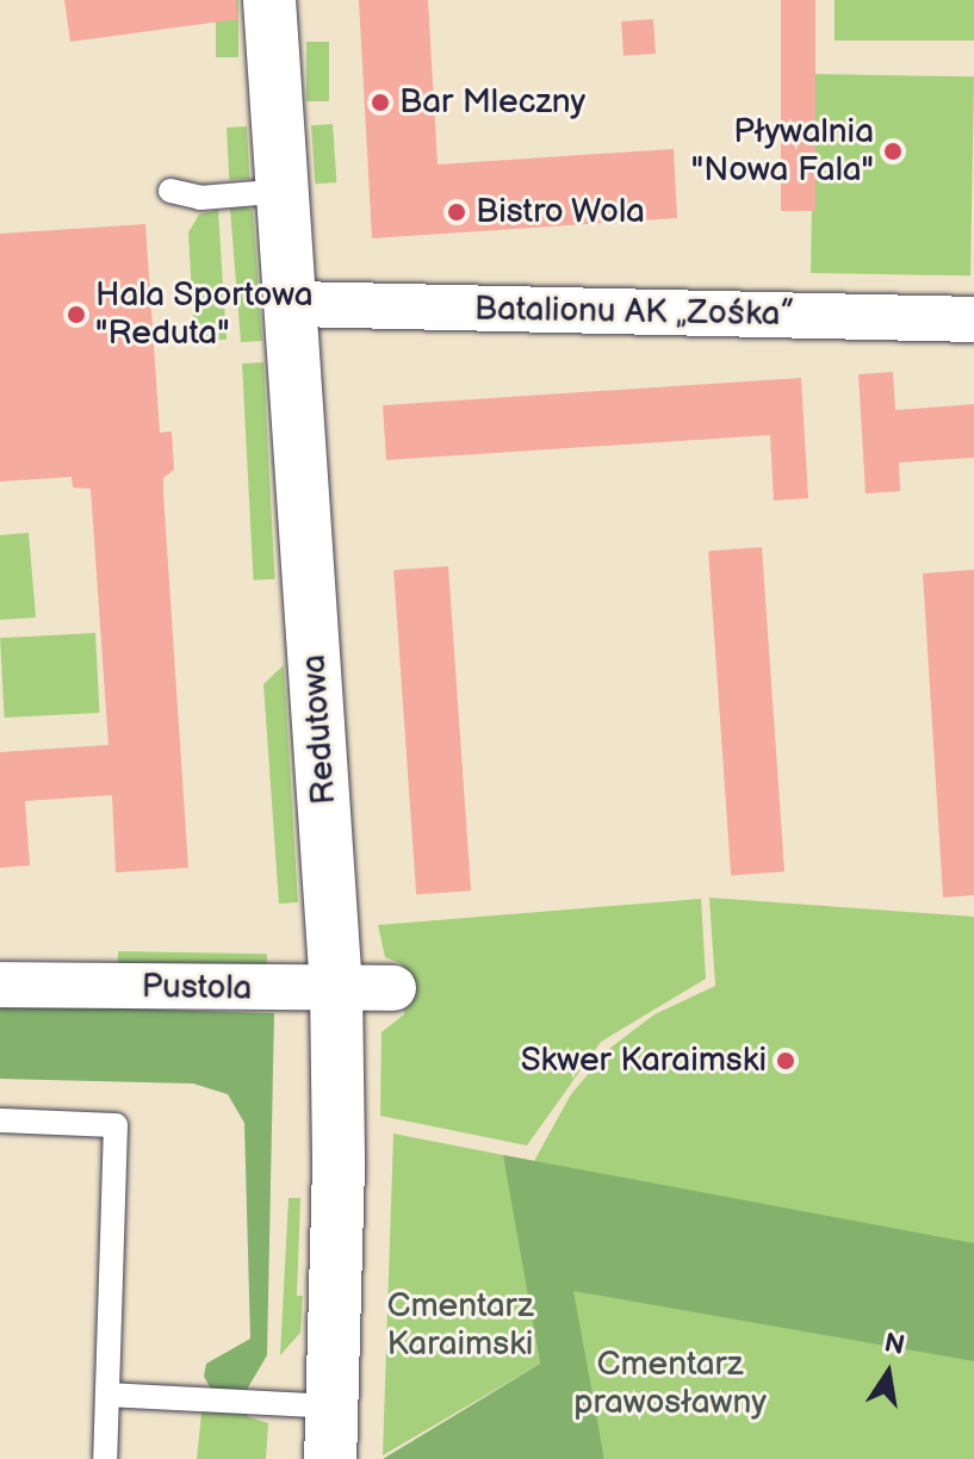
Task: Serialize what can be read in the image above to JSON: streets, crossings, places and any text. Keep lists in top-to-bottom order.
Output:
{
  "streets": {
    "street": ["Batalionu AK „Zośka”", "Redutowa", "Pustola"]
  },
  "crossings": [
    ["Batalionu AK „Zośka”", "Redutowa"],
    ["Redutowa", "Pustola"]
  ],
  "parks": ["Cmentarz Karaimski", "Cmentarz prawosławny"],
  "places": [
    "Bar Mleczny",
    "Pływalnia \"Nowa Fala\"",
    "Bistro Wola",
    "Hala Sportowa \"Reduta\"",
    "Skwer Karaimski"
  ],
  "north": "top"
}
